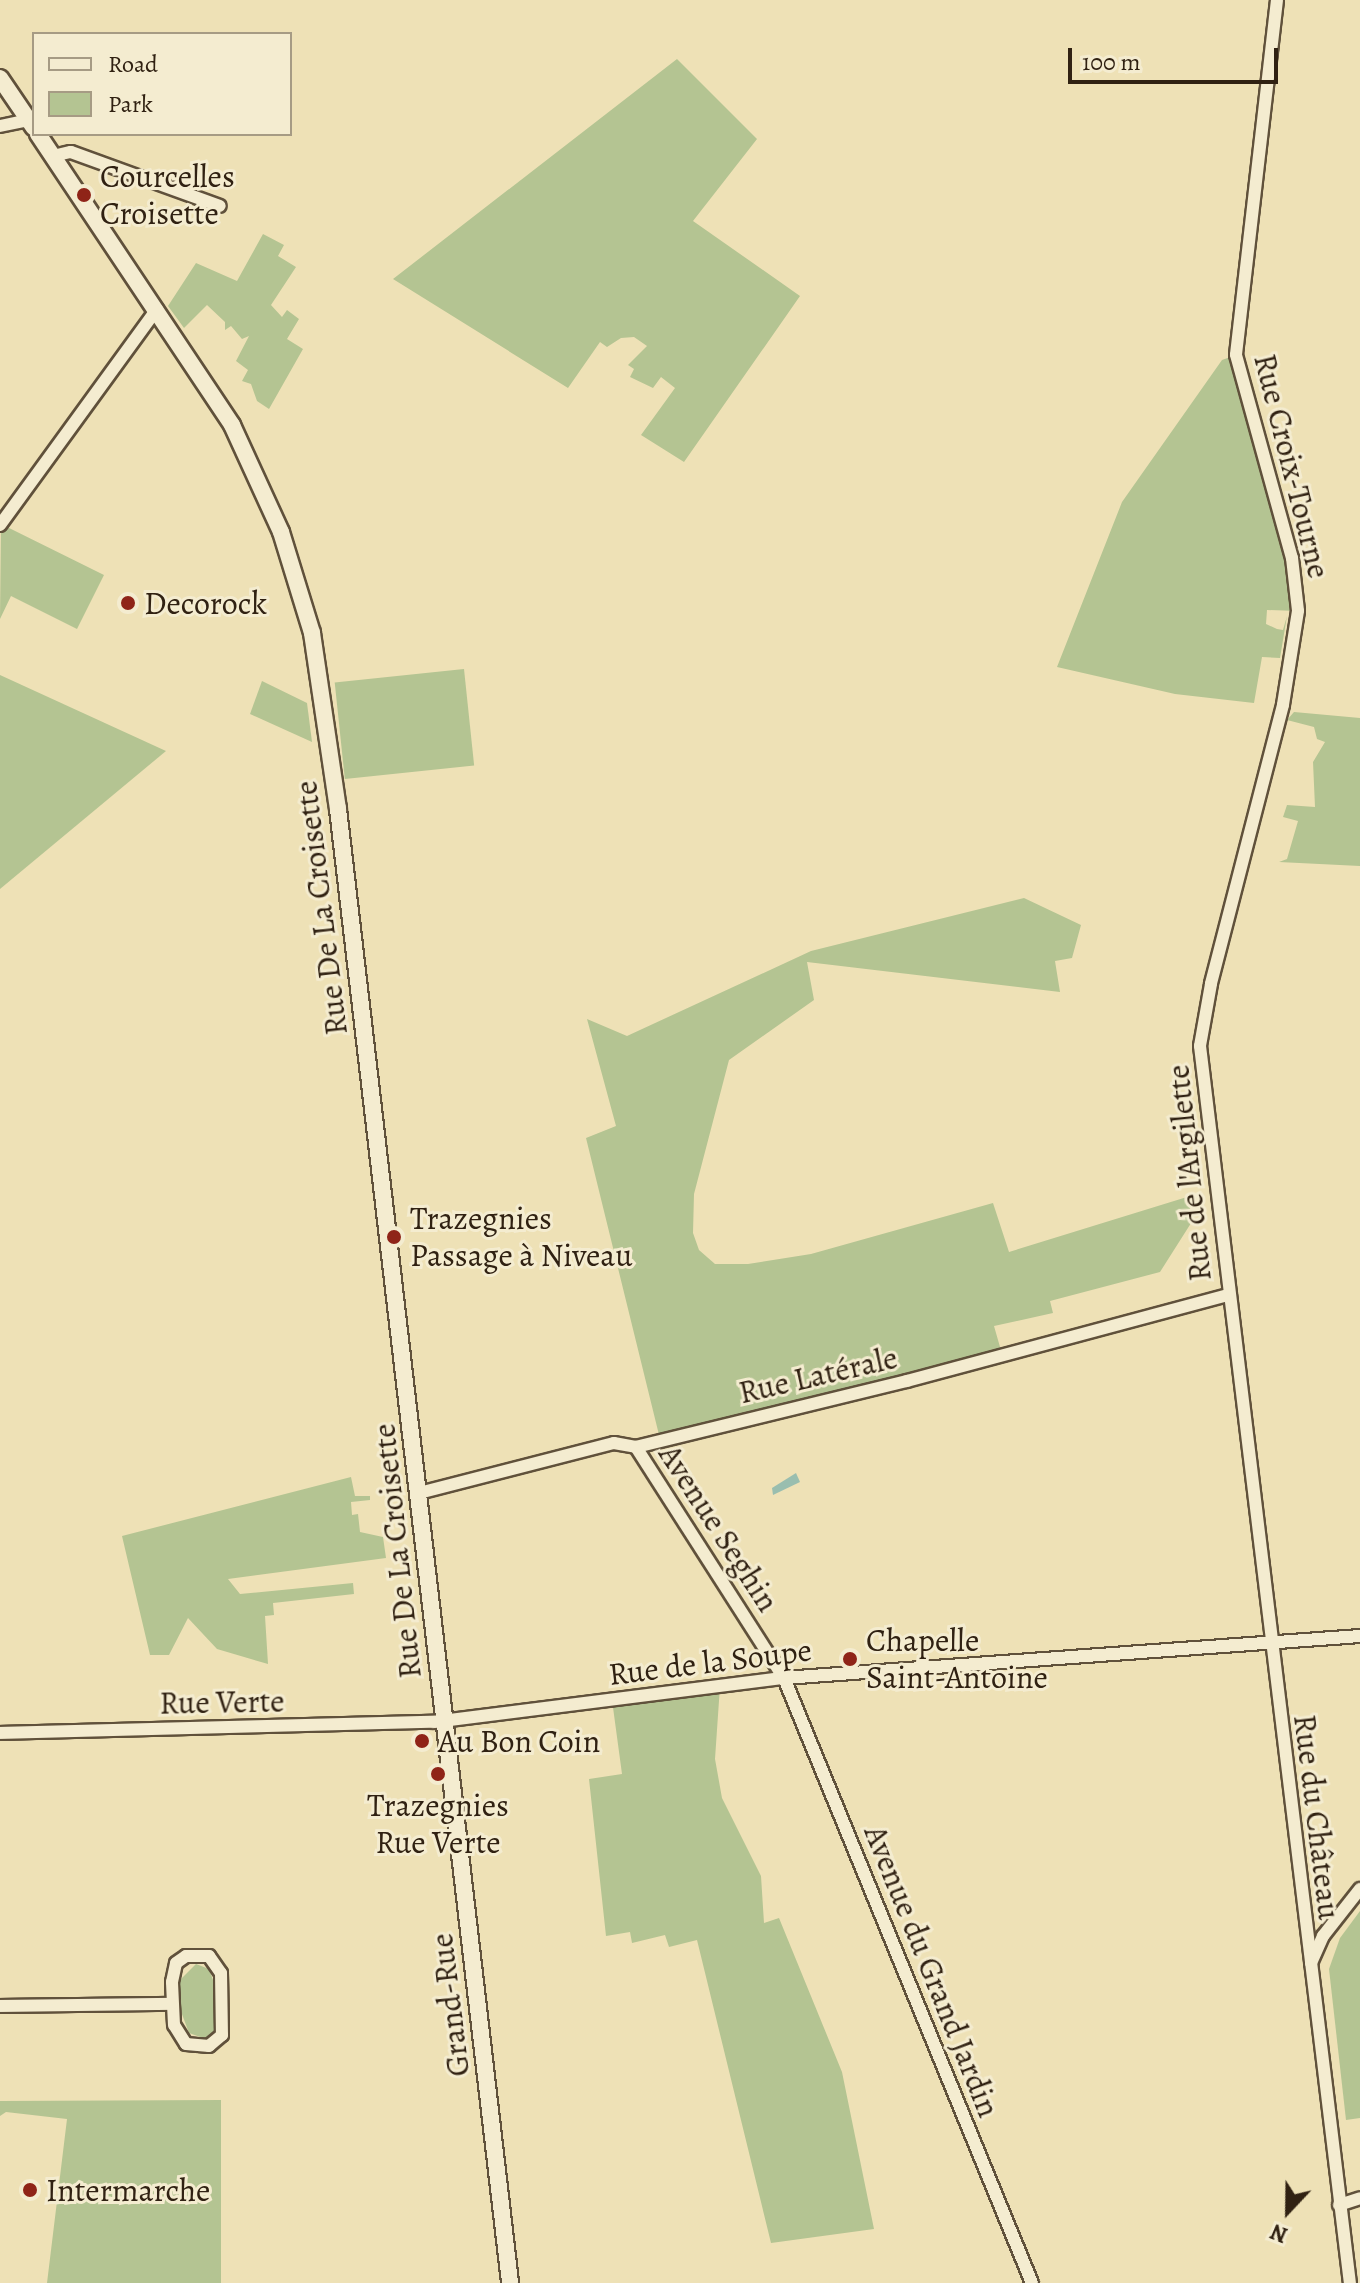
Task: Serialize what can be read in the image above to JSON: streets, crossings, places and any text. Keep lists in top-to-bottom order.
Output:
{
  "streets": {
    "main road": ["Rue De La Croisette", "Grand-Rue"],
    "street": [
      "Rue Croix-Tourne",
      "Rue de l'Argilette",
      "Rue Latérale",
      "Avenue Seghin",
      "Rue de la Soupe",
      "Rue Verte",
      "Rue du Château",
      "Avenue du Grand Jardin"
    ]
  },
  "crossings": [
    ["Rue Croix-Tourne", "Rue de l'Argilette"],
    ["Rue De La Croisette", "Rue Latérale"],
    ["Rue De La Croisette", "Rue de la Soupe"],
    ["Rue De La Croisette", "Rue Verte"],
    ["Rue De La Croisette", "Grand-Rue"],
    ["Rue de l'Argilette", "Rue Latérale"],
    ["Rue de l'Argilette", "Rue de la Soupe"],
    ["Rue de l'Argilette", "Rue du Château"],
    ["Rue Latérale", "Avenue Seghin"],
    ["Avenue Seghin", "Rue de la Soupe"],
    ["Avenue Seghin", "Avenue du Grand Jardin"],
    ["Rue de la Soupe", "Rue Verte"],
    ["Rue de la Soupe", "Rue du Château"],
    ["Rue de la Soupe", "Avenue du Grand Jardin"],
    ["Rue de la Soupe", "Grand-Rue"],
    ["Rue Verte", "Grand-Rue"]
  ],
  "places": [
    "Courcelles Croisette",
    "Decorock",
    "Trazegnies Passage à Niveau",
    "Chapelle Saint-Antoine",
    "Au Bon Coin",
    "Trazegnies Rue Verte",
    "Intermarche"
  ],
  "legend": ["Road", "Park"],
  "scale_bar": "100 m",
  "north": "bottom"
}
